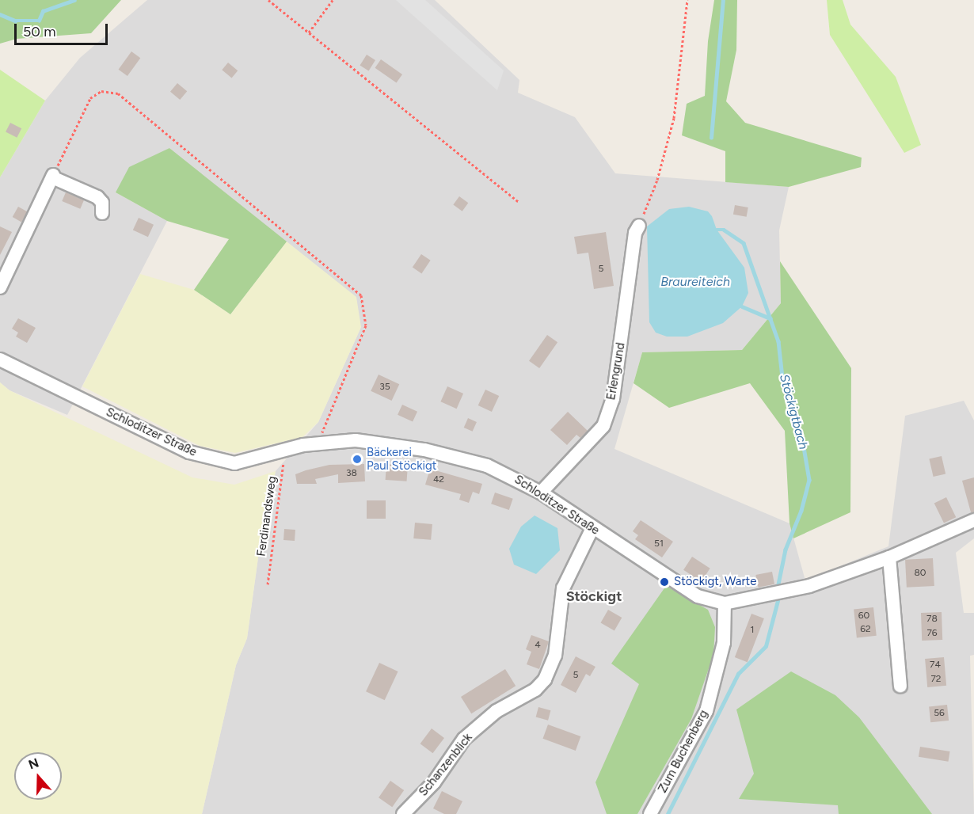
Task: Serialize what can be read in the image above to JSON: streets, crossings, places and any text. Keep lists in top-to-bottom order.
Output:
{
  "streets": {
    "street": [
      "Erlengrund",
      "Schloditzer Straße",
      "Zum Buchenberg",
      "Schanzenblick"
    ],
    "path": ["Ferdinandsweg"]
  },
  "crossings": [
    ["Erlengrund", "Schloditzer Straße"],
    ["Schloditzer Straße", "Ferdinandsweg"],
    ["Schloditzer Straße", "Zum Buchenberg"],
    ["Schloditzer Straße", "Schanzenblick"]
  ],
  "districts": ["Stöckigt"],
  "water": ["Braureiteich", "Stöckigtbach"],
  "places": ["Bäckerei Paul Stöckigt", "Stöckigt, Warte"],
  "house_numbers": [
    "5",
    "35",
    "38",
    "42",
    "51",
    "80",
    "60",
    "78",
    "62",
    "1",
    "76",
    "4",
    "74",
    "5",
    "72",
    "56"
  ],
  "scale_bar": "50 m",
  "north": "top"
}
